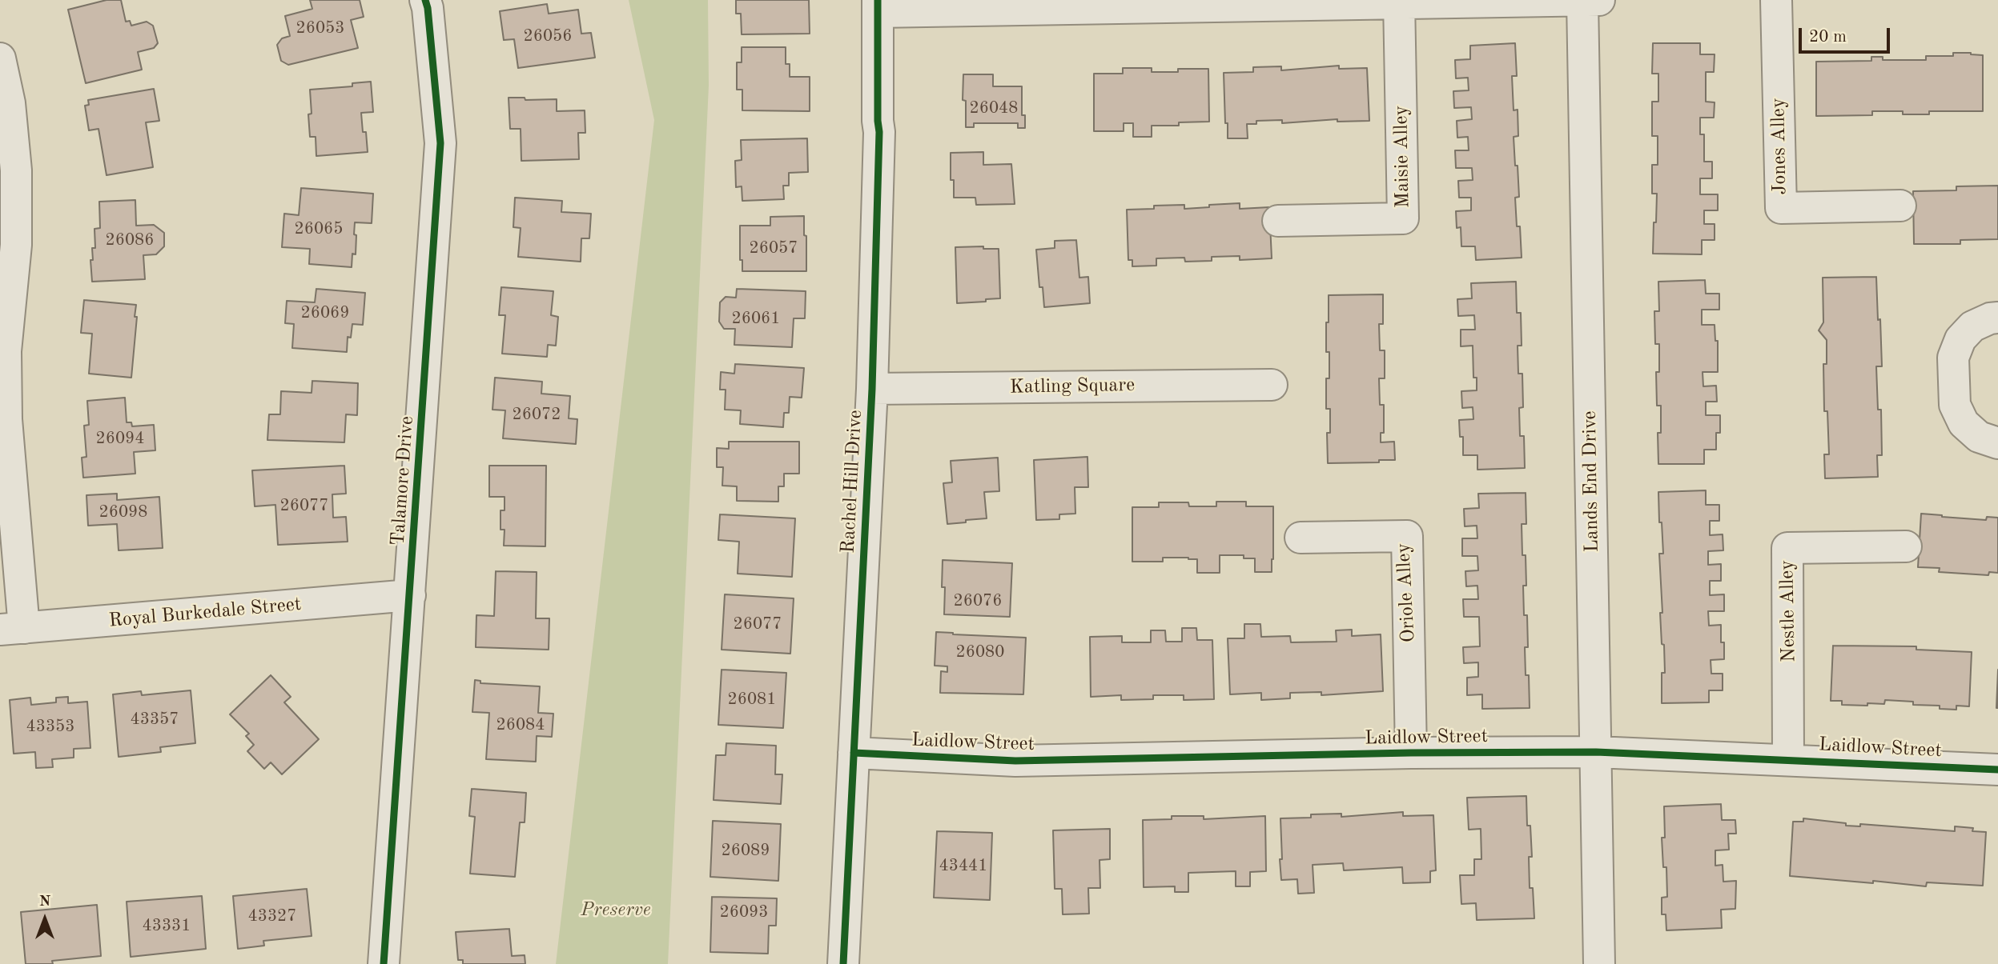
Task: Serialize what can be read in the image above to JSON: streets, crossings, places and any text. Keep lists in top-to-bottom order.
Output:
{
  "streets": {
    "street": [
      "Jones Alley",
      "Maisie Alley",
      "Katling Square",
      "Talamore Drive",
      "Rachel Hill Drive",
      "Lands End Drive",
      "Oriole Alley",
      "Nestle Alley",
      "Royal Burkedale Street",
      "Laidlow Street"
    ]
  },
  "crossings": [
    ["Maisie Alley", "Rachel Hill Drive"],
    ["Katling Square", "Rachel Hill Drive"],
    ["Talamore Drive", "Royal Burkedale Street"],
    ["Rachel Hill Drive", "Lands End Drive"],
    ["Rachel Hill Drive", "Laidlow Street"],
    ["Lands End Drive", "Laidlow Street"],
    ["Oriole Alley", "Laidlow Street"],
    ["Nestle Alley", "Laidlow Street"]
  ],
  "parks": ["Preserve"],
  "house_numbers": [
    "26053",
    "26056",
    "26048",
    "26065",
    "26086",
    "26057",
    "26069",
    "26061",
    "26072",
    "26094",
    "26077",
    "26098",
    "26076",
    "26077",
    "26080",
    "26081",
    "43357",
    "26084",
    "43353",
    "26089",
    "43441",
    "26093",
    "43327",
    "43331"
  ],
  "scale_bar": "20 m",
  "north": "top"
}
